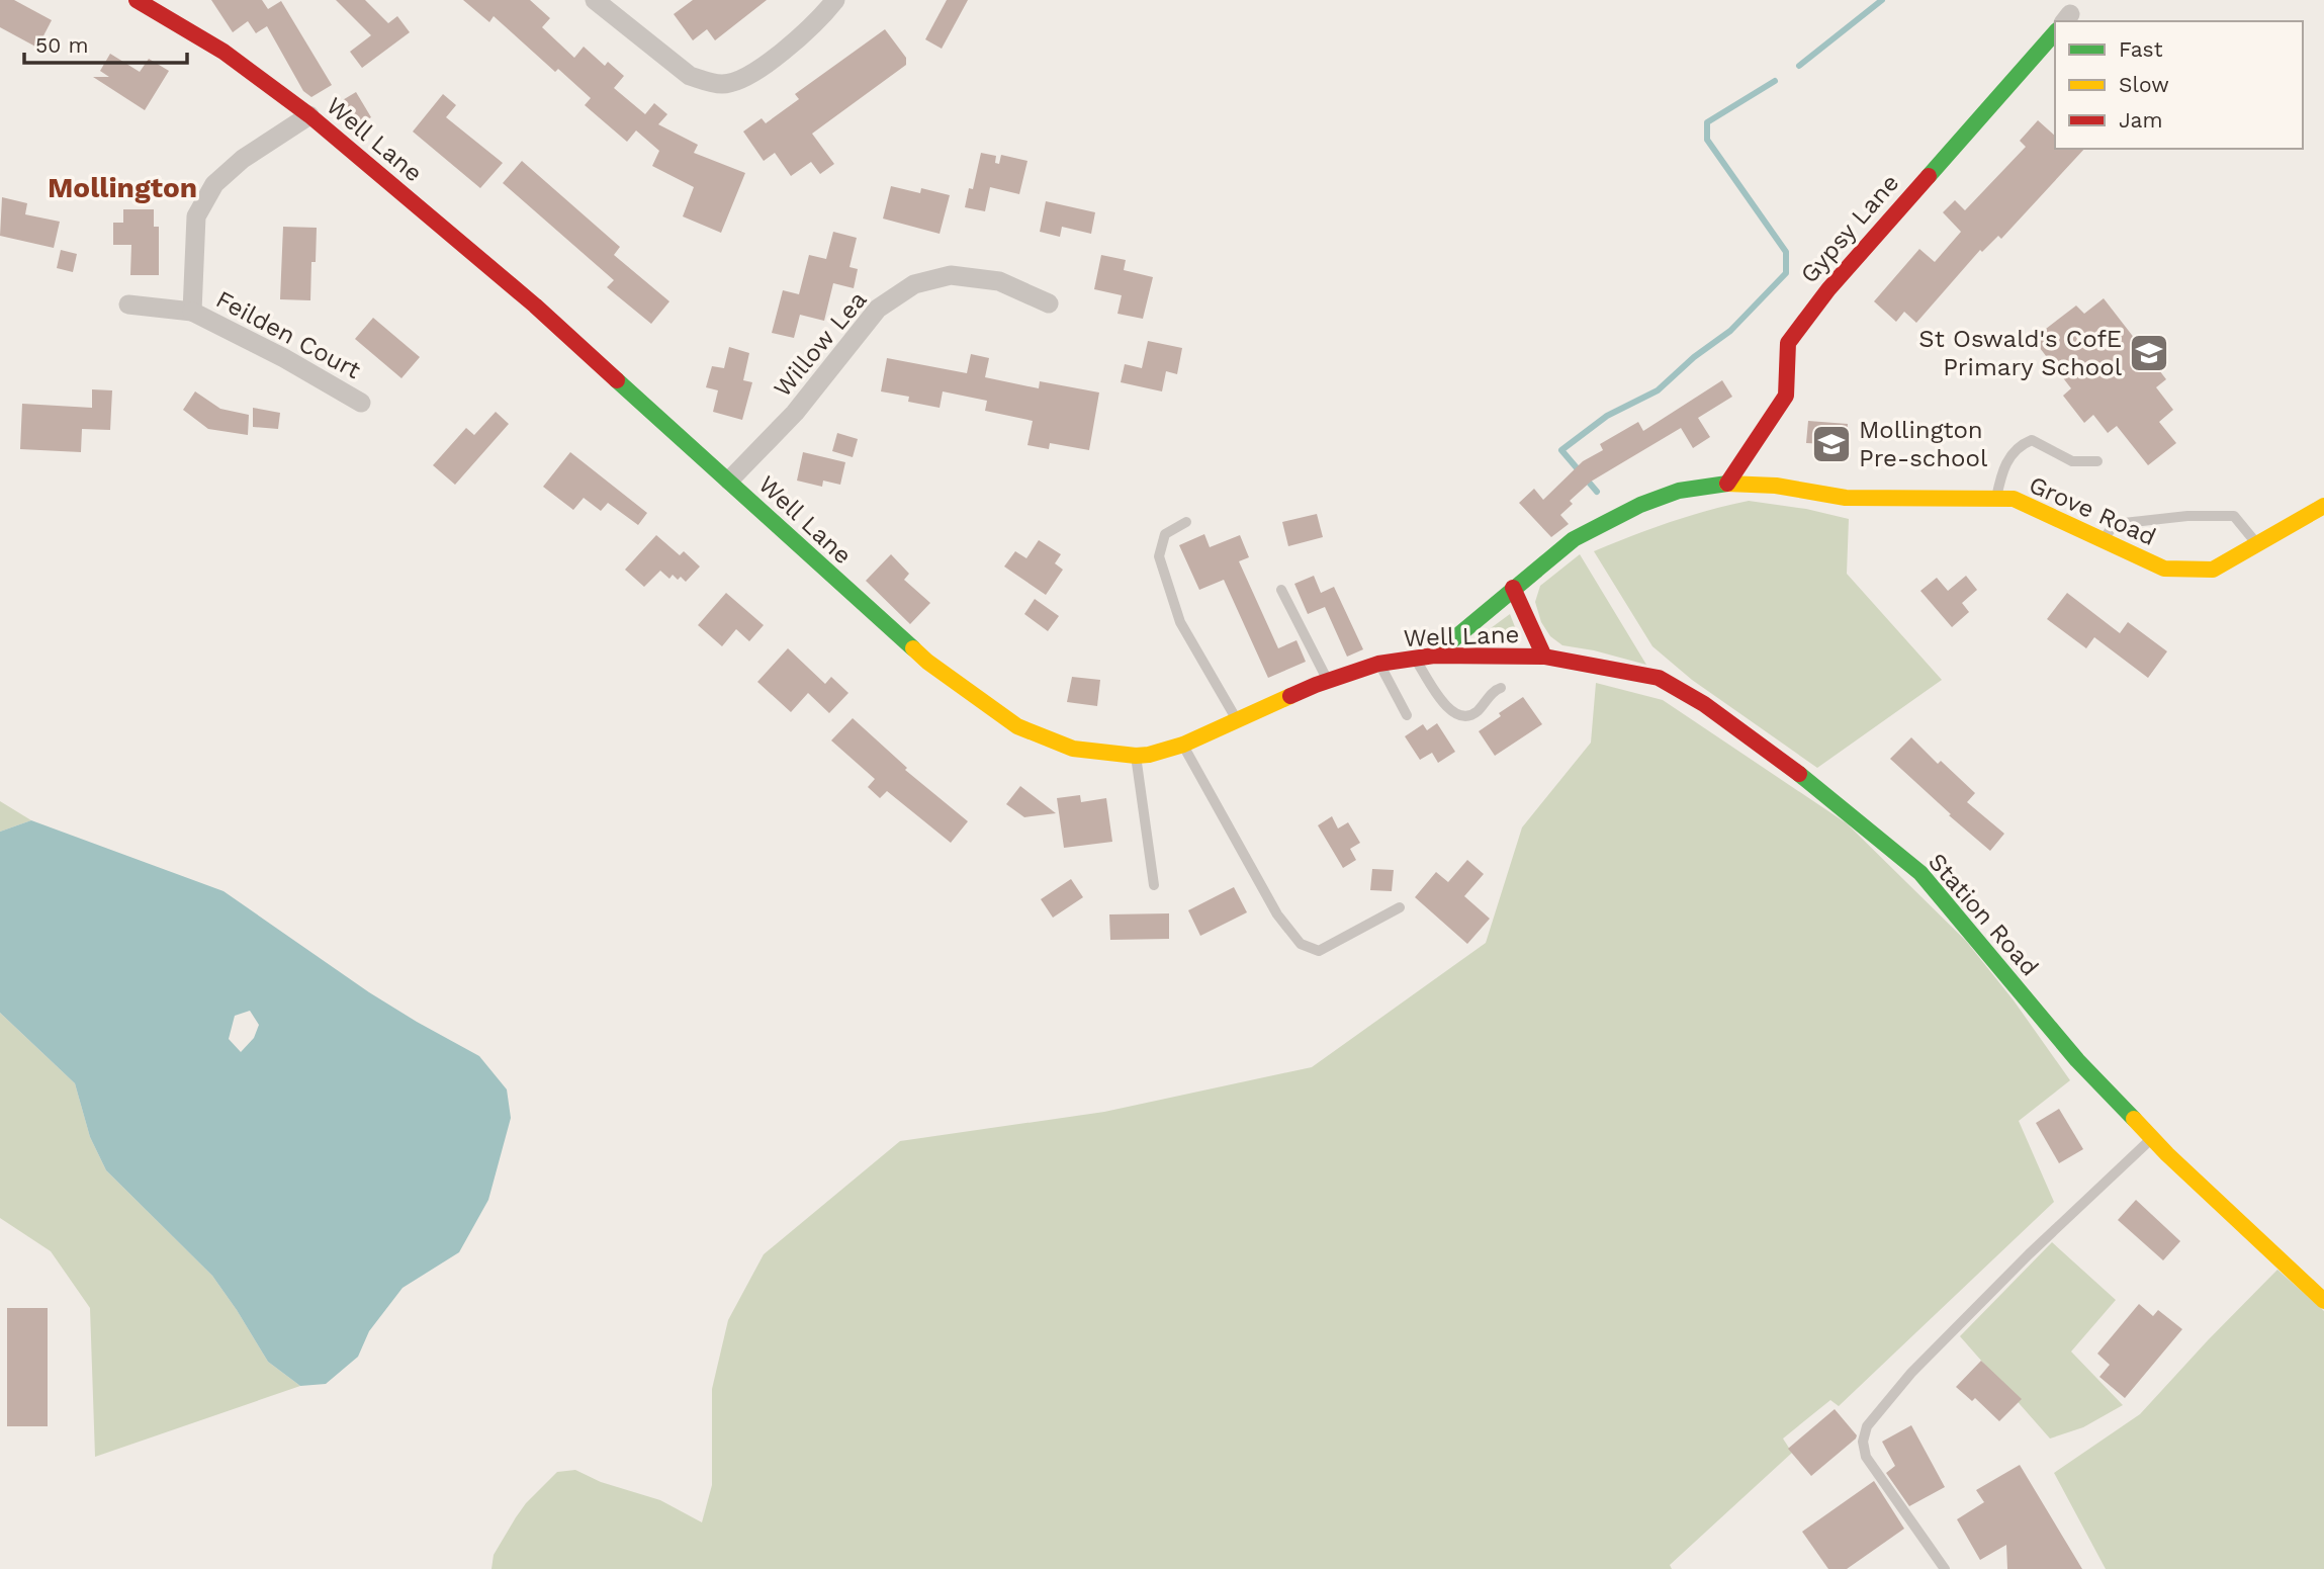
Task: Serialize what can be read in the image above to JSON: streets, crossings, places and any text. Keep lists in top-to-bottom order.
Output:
{
  "streets": {
    "street": [
      "Well Lane",
      "Gypsy Lane",
      "Feilden Court",
      "Willow Lea",
      "Grove Road",
      "Station Road"
    ]
  },
  "crossings": [
    ["Well Lane", "Feilden Court"],
    ["Well Lane", "Willow Lea"],
    ["Well Lane", "Grove Road"],
    ["Well Lane", "Station Road"],
    ["Gypsy Lane", "Grove Road"]
  ],
  "districts": ["Mollington"],
  "places": {
    "school or university": ["St Oswald's CofE Primary School", "Mollington Pre-school"]
  },
  "legend": ["Fast", "Slow", "Jam"],
  "scale_bar": "50 m"
}
